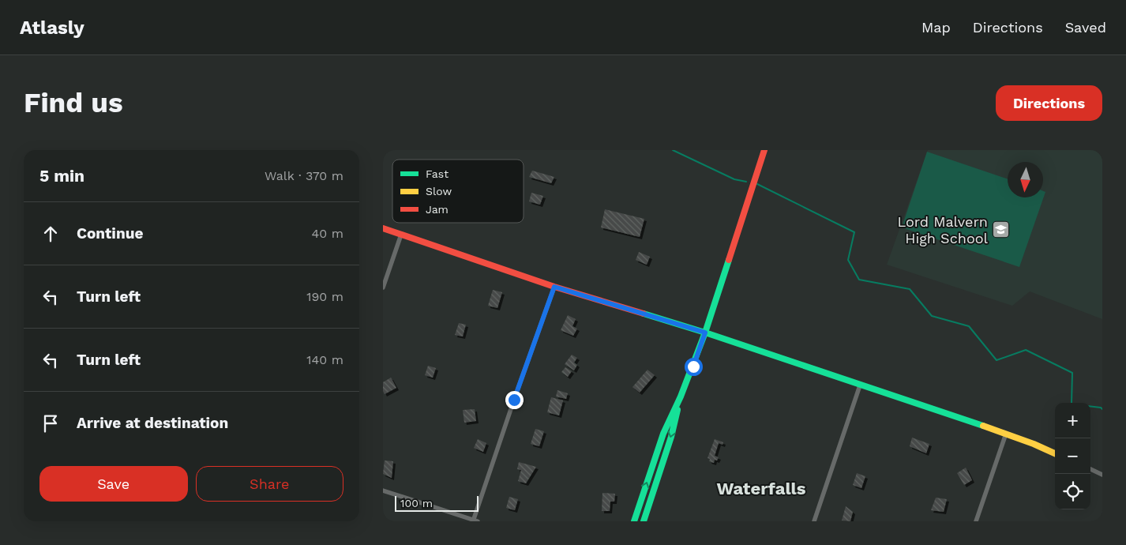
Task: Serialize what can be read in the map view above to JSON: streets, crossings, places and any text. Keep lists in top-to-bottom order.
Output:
{
  "districts": ["Waterfalls"],
  "places": {
    "school or university": ["Lord Malvern High School"]
  },
  "legend": ["Fast", "Slow", "Jam"],
  "scale_bar": "100 m",
  "north": "bottom",
  "page": {
    "header": "Atlasly",
    "nav": ["Map", "Directions", "Saved"],
    "buttons": [
      "Directions",
      ["Save", "Share"]
    ],
    "title": "Find us",
    "heading": ["5 min", "Walk · 370 m"],
    "list": [
      ["Continue", "40 m"],
      ["Turn left", "190 m"],
      ["Turn left", "140 m"],
      "Arrive at destination"
    ],
    "map_buttons": ["+", "−"],
    "scale": "100 m"
  }
}
